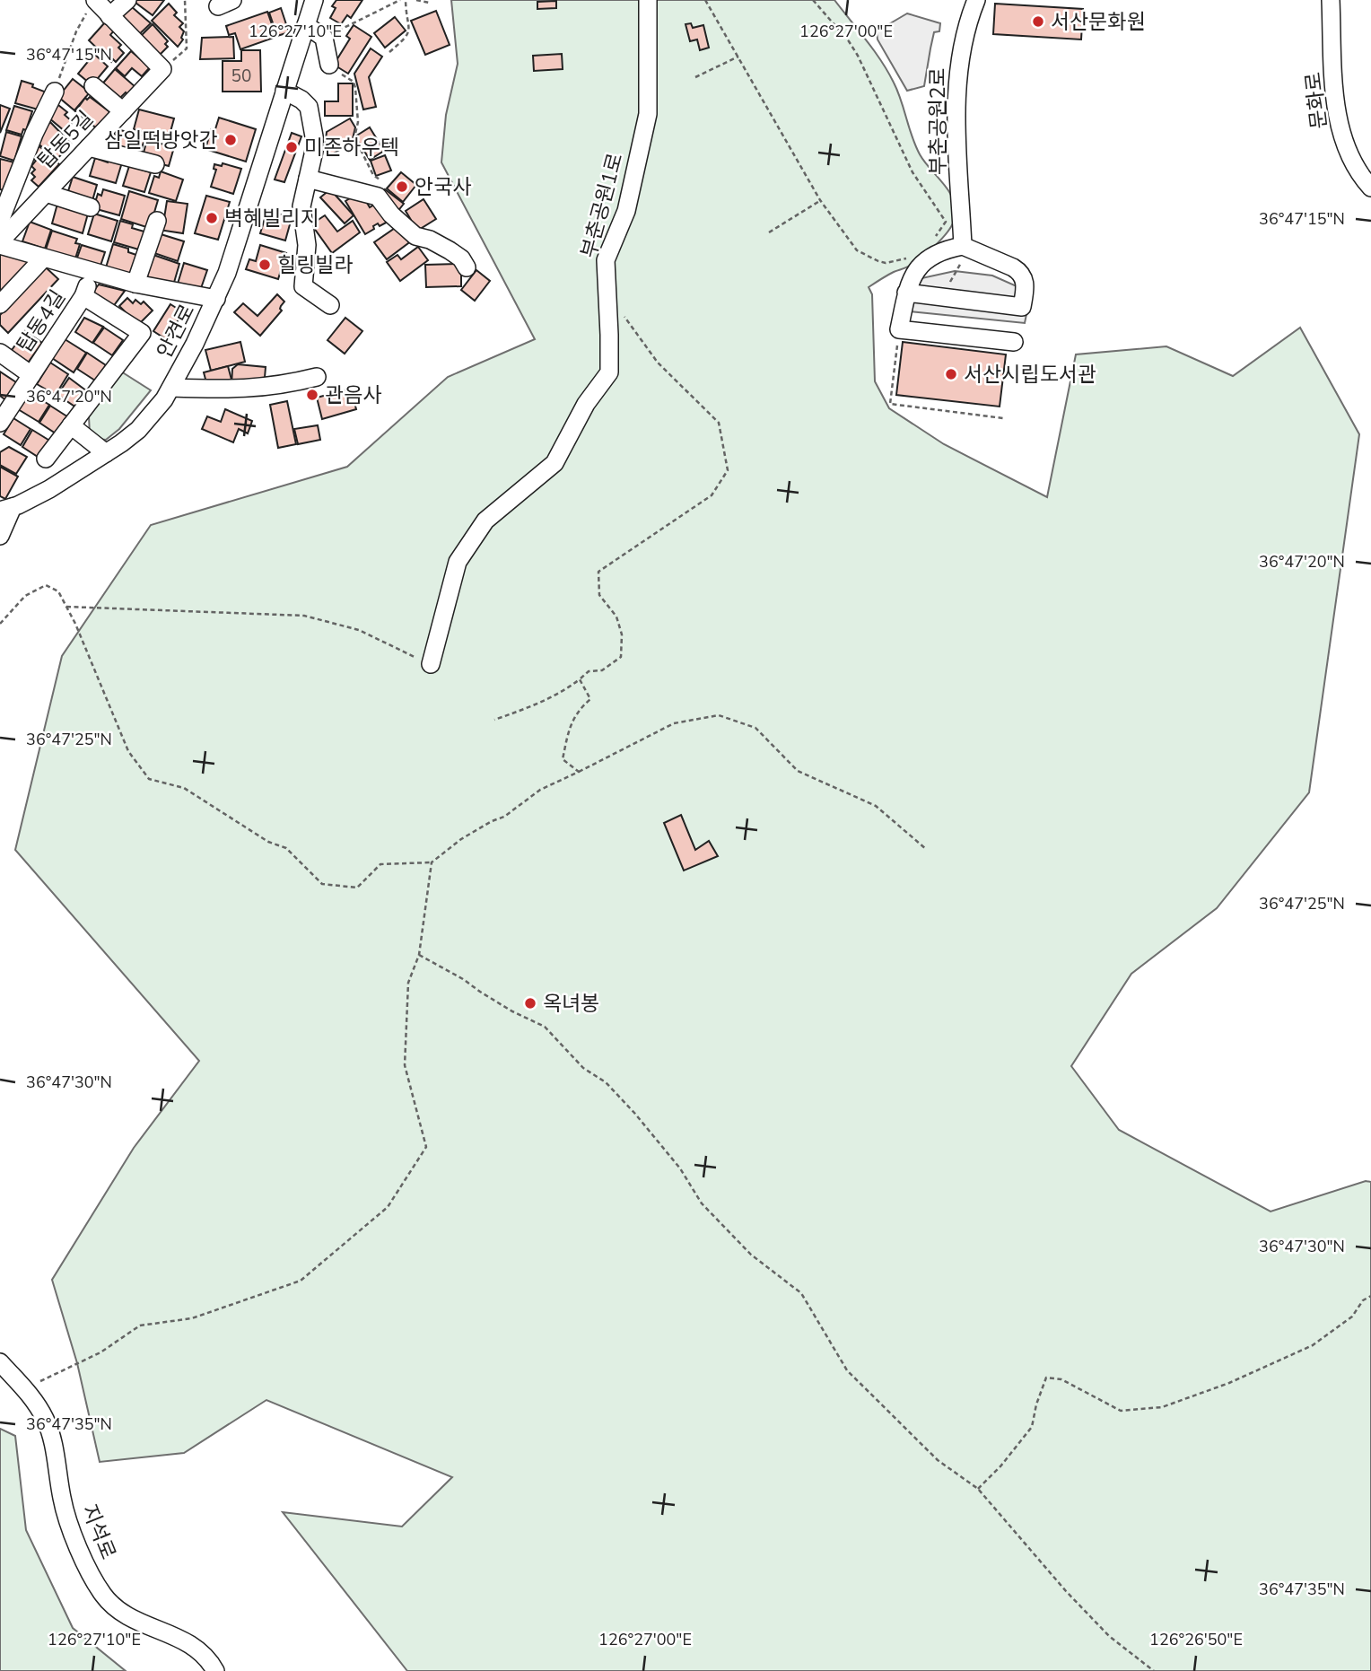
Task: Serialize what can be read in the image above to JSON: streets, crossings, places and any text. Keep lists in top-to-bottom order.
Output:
{
  "streets": {
    "street": [
      "문화로",
      "부춘공원2로",
      "탑동5길",
      "부춘공원1로",
      "탑동4길",
      "안견로",
      "지석로"
    ]
  },
  "crossings": [
    ["탑동5길", "탑동4길"],
    ["탑동4길", "안견로"]
  ],
  "places": [
    "서산문화원",
    "삼일떡방앗간",
    "미존하우텍",
    "안국사",
    "벽혜빌리지",
    "힐링빌라",
    "서산시립도서관",
    "관음사",
    "옥녀봉"
  ],
  "house_numbers": ["50"],
  "coordinates": [
    "126°27'10\"E",
    "126°27'00\"E",
    "36°47'15\"N",
    "36°47'20\"N",
    "36°47'25\"N",
    "36°47'30\"N",
    "36°47'35\"N",
    "126°26'50\"E"
  ]
}
